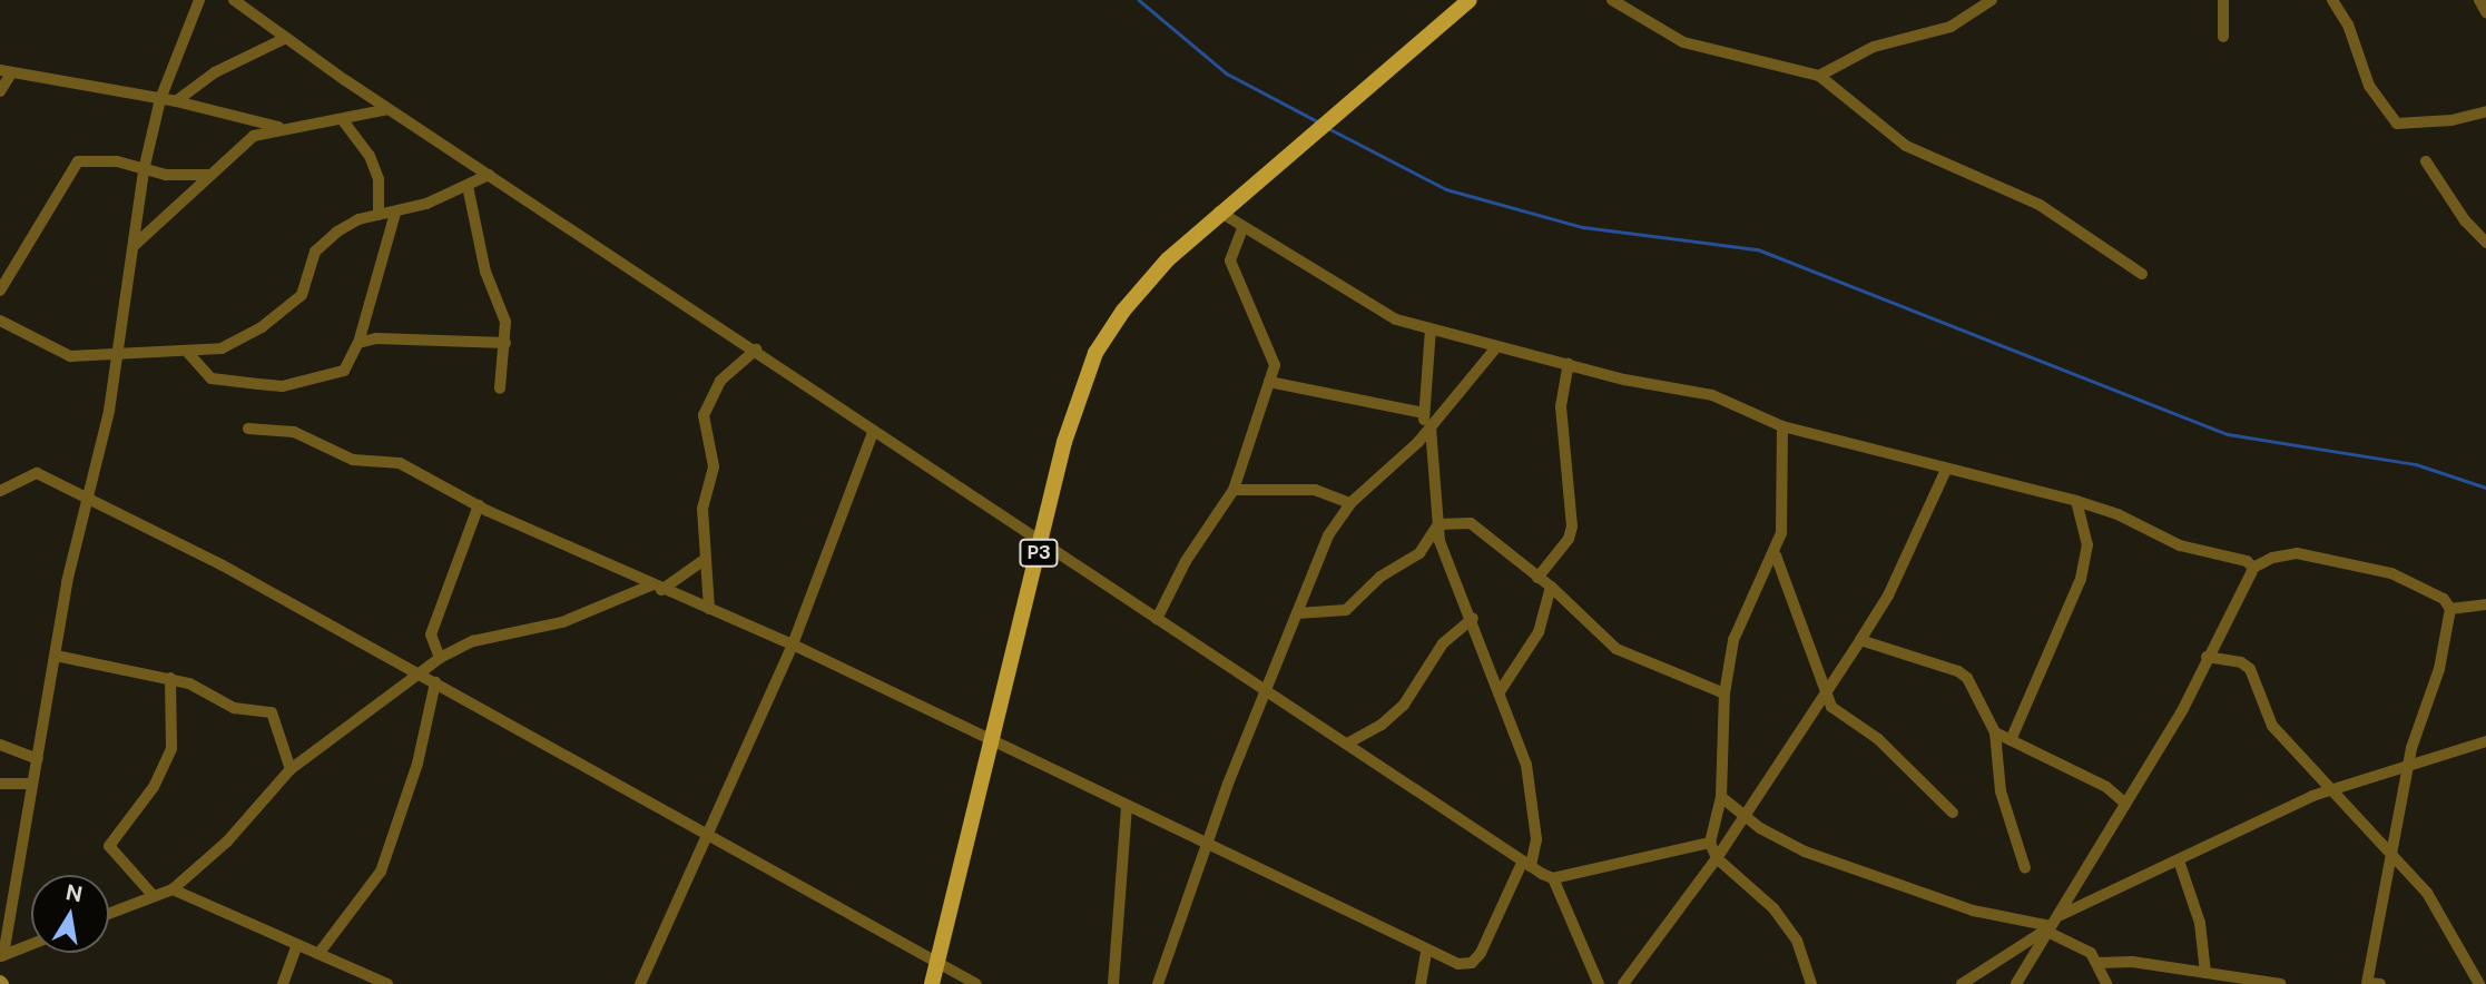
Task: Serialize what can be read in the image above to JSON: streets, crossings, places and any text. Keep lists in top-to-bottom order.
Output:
{
  "streets": {
    "main road": ["P3"]
  },
  "north": "top"
}
